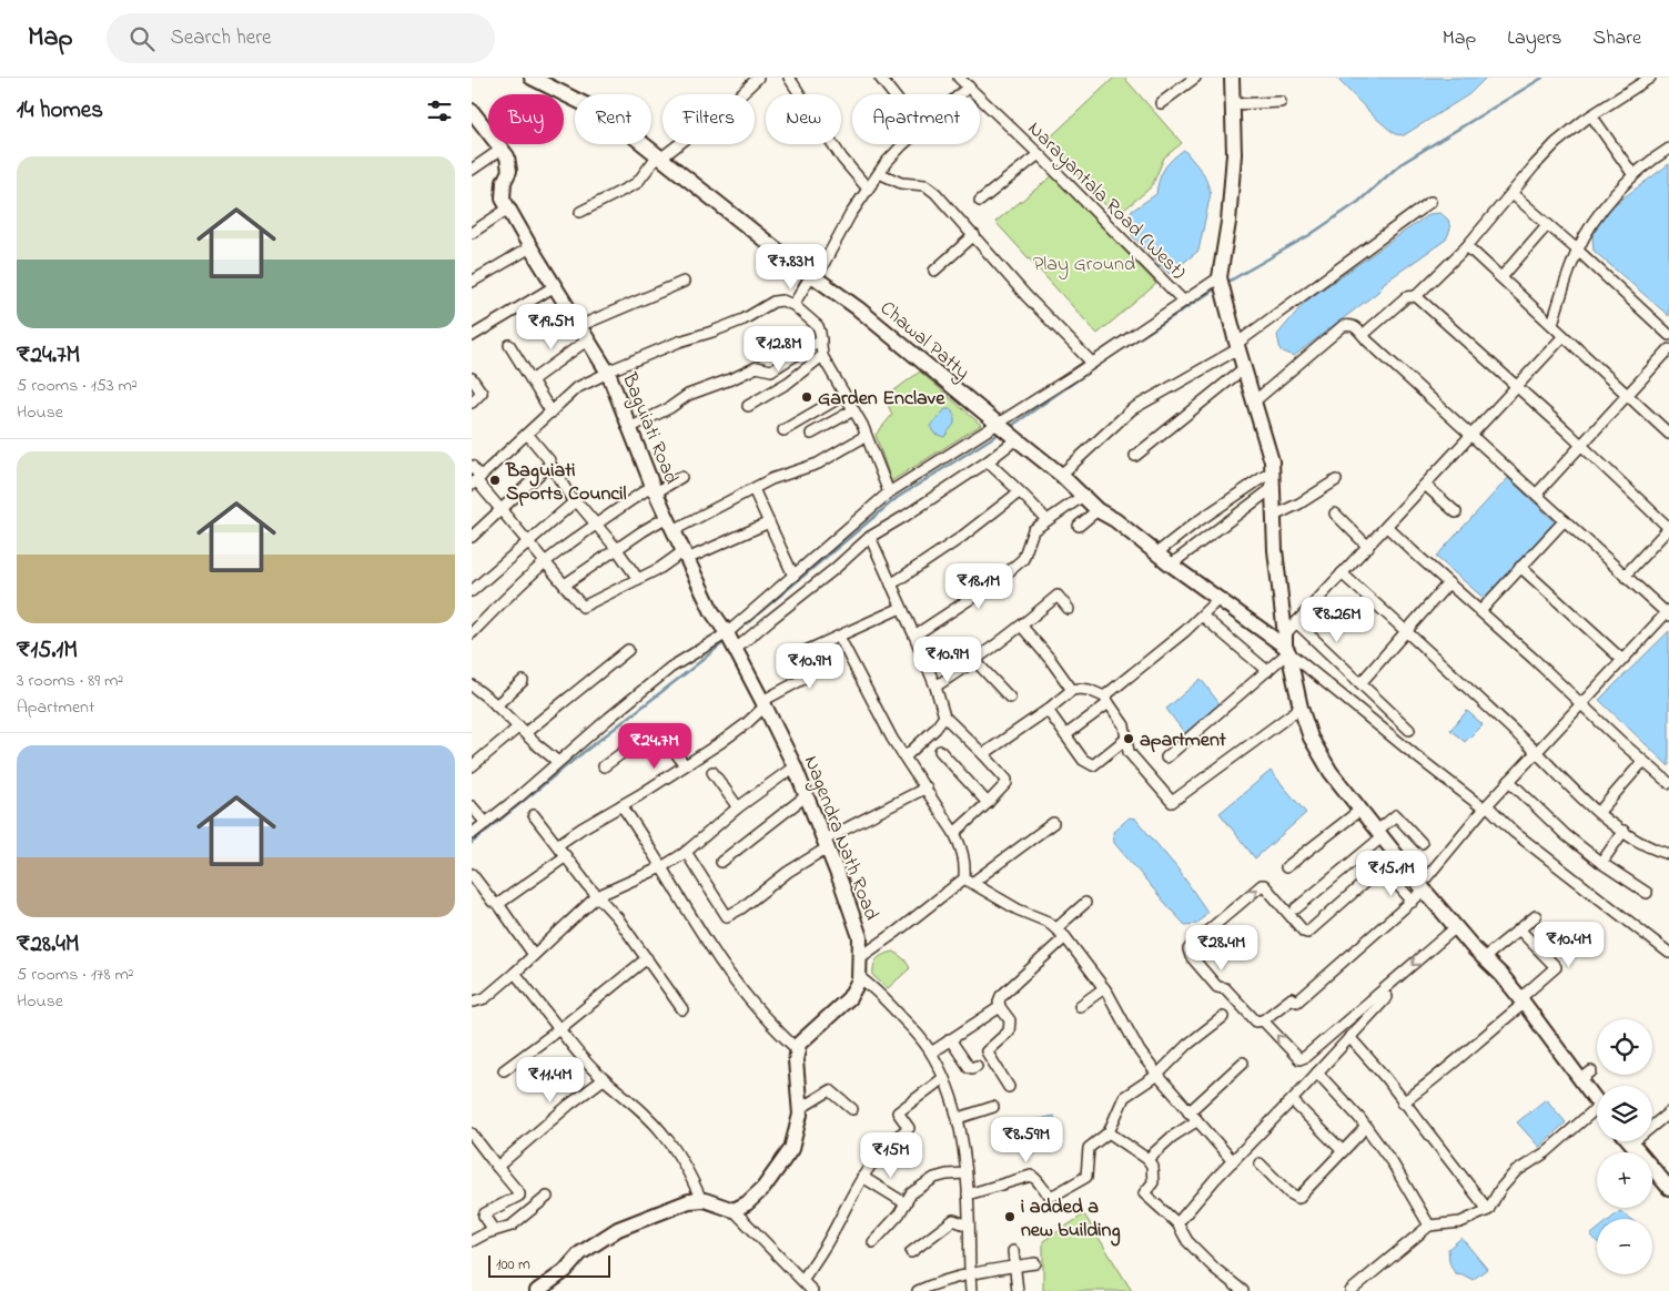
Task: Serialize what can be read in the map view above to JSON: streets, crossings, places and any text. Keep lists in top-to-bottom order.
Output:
{
  "streets": {
    "street": [
      "Narayantala Road (West)",
      "Chawal Patty",
      "Baguiati Road",
      "Nagendra Nath Road"
    ]
  },
  "crossings": [
    ["Baguiati Road", "Nagendra Nath Road"]
  ],
  "parks": ["Play Ground"],
  "places": [
    "Garden Enclave",
    "Baguiati Sports Council",
    "apartment",
    "i added a new building"
  ],
  "scale_bar": "100 m",
  "page": {
    "header": "Map",
    "search": "Search here",
    "nav": ["Map", "Layers", "Share"],
    "heading": "14 homes",
    "chip": [
      "Buy",
      "Rent",
      "Filters",
      "New",
      "Apartment"
    ],
    "list": [
      {
        "name": "₹24.7M",
        "note": "5 rooms · 153 m² · House"
      },
      {
        "name": "₹15.1M",
        "note": "3 rooms · 89 m² · Apartment"
      },
      {
        "name": "₹28.4M",
        "note": "5 rooms · 178 m² · House"
      }
    ],
    "price": [
      "₹7.83M",
      "₹19.5M",
      "₹12.8M",
      "₹18.1M",
      "₹8.26M",
      "₹10.9M",
      "₹10.9M",
      "₹24.7M",
      "₹15.1M",
      "₹10.4M",
      "₹28.4M",
      "₹11.4M",
      "₹8.59M",
      "₹15M"
    ],
    "map_buttons": ["+", "−"],
    "scale": "100 m"
  }
}
